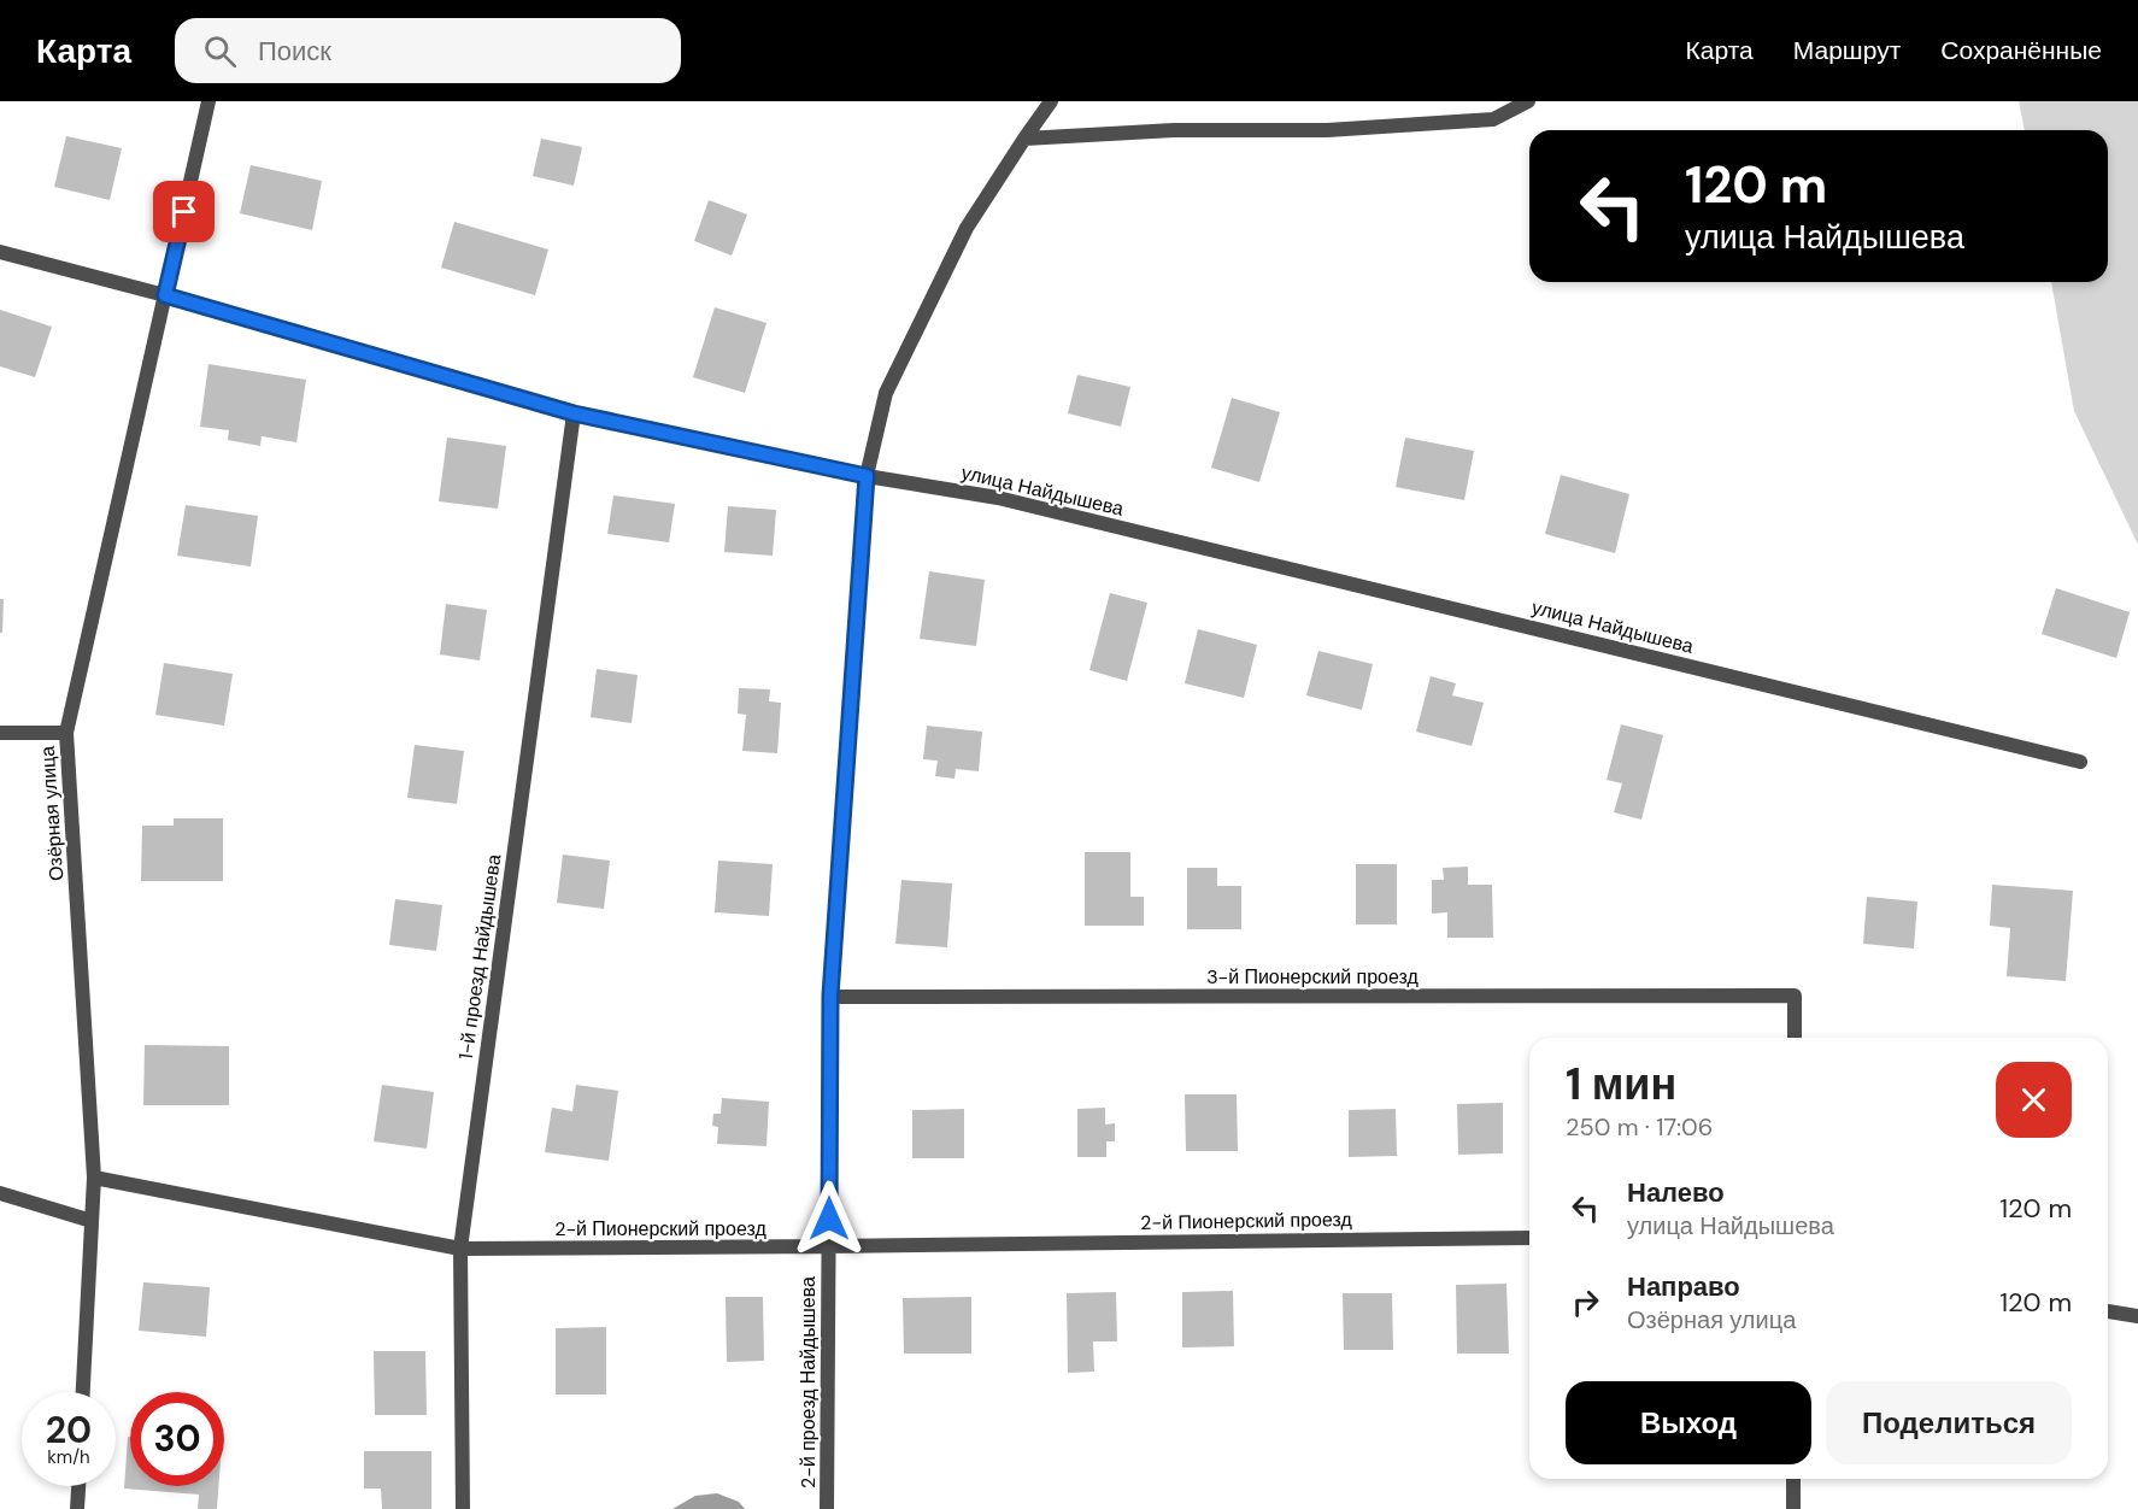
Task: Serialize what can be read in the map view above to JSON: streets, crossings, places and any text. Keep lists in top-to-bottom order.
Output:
{
  "streets": {
    "street": [
      "улица Найдышева",
      "Озёрная улица",
      "1-й проезд Найдышева",
      "3-й Пионерский проезд",
      "2-й Пионерский проезд",
      "2-й проезд Найдышева"
    ]
  },
  "crossings": [
    ["улица Найдышева", "Озёрная улица"],
    ["улица Найдышева", "1-й проезд Найдышева"],
    ["улица Найдышева", "2-й проезд Найдышева"],
    ["Озёрная улица", "2-й Пионерский проезд"],
    ["1-й проезд Найдышева", "2-й Пионерский проезд"],
    ["3-й Пионерский проезд", "2-й проезд Найдышева"],
    ["2-й Пионерский проезд", "2-й проезд Найдышева"]
  ],
  "page": {
    "header": "Карта",
    "search": "Поиск",
    "nav": ["Карта", "Маршрут", "Сохранённые"],
    "turn": ["120 m", "улица Найдышева"],
    "heading": ["1 мин", "250 m · 17:06"],
    "list": [
      {
        "name": "Налево",
        "note": "улица Найдышева",
        "value": "120 m"
      },
      {
        "name": "Направо",
        "note": "Озёрная улица",
        "value": "120 m"
      }
    ],
    "buttons": ["Выход", "Поделиться"],
    "speed": "20 km/h",
    "limit": "30"
  }
}
